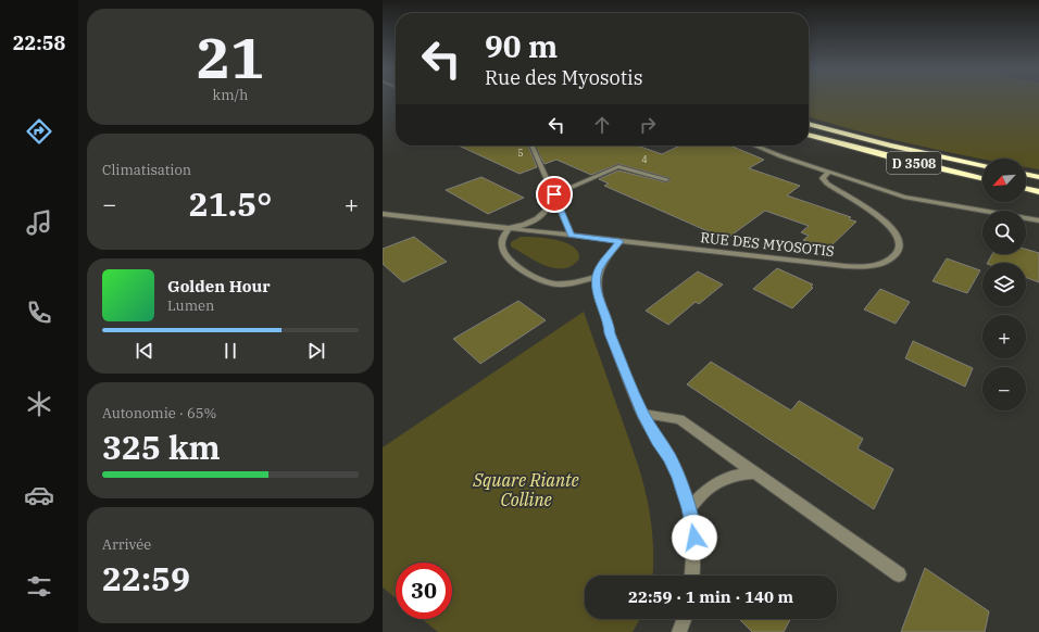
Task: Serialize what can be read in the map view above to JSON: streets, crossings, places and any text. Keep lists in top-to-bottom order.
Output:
{
  "streets": {
    "highway": ["D 3508"],
    "street": ["RUE DES MYOSOTIS"]
  },
  "parks": ["Square Riante Colline"],
  "house_numbers": ["5", "4"],
  "north": "bottom left",
  "page": {
    "tabs": "22:58",
    "tile": [
      ["21", "km/h"],
      "Climatisation",
      ["Autonomie · 65%", "325 km"],
      ["Arrivée", "22:59"]
    ],
    "turn": ["90 m", "Rue des Myosotis"],
    "map_buttons": ["+", "−"],
    "heat": ["−", "21.5°", "+"],
    "song": ["Golden Hour", "Lumen"],
    "limit": "30",
    "trip": "22:59 · 1 min · 140 m"
  }
}
